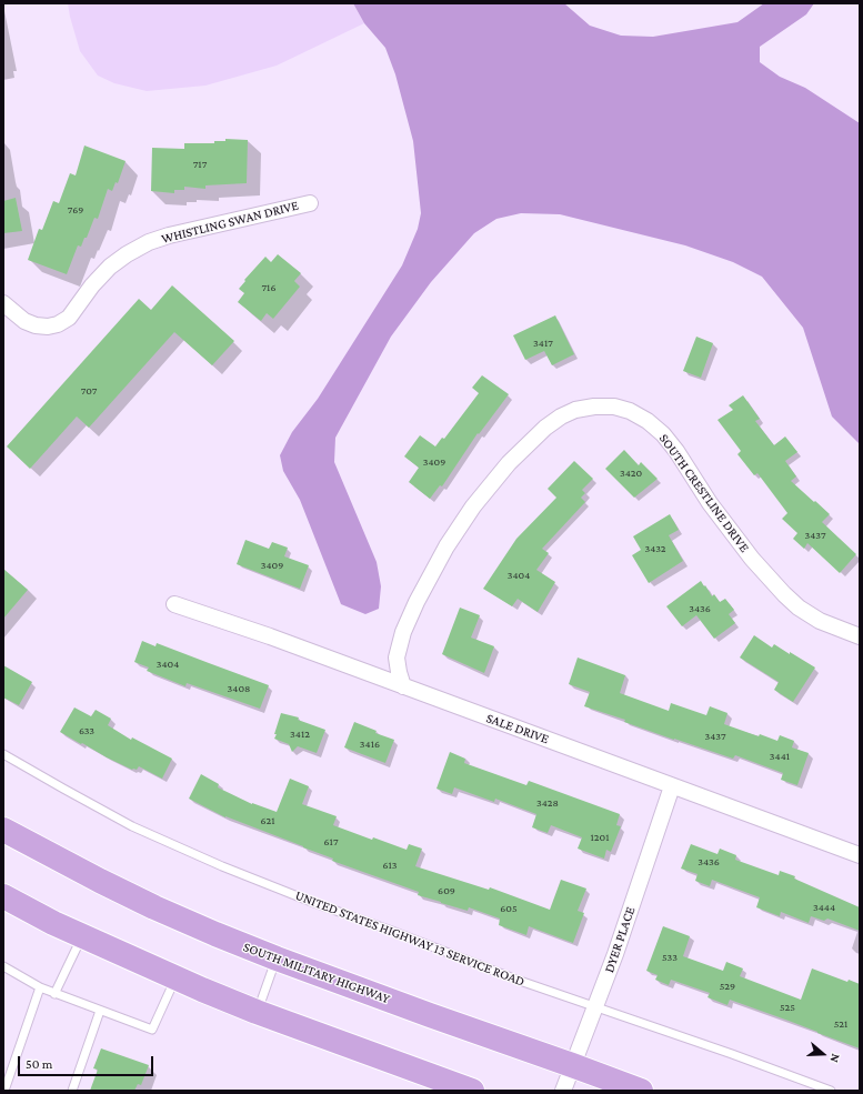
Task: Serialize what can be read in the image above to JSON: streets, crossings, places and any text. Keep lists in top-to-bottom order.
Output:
{
  "streets": {
    "main road": ["SOUTH MILITARY HIGHWAY"],
    "street": [
      "WHISTLING SWAN DRIVE",
      "SOUTH CRESTLINE DRIVE",
      "SALE DRIVE",
      "DYER PLACE"
    ],
    "lane": ["UNITED STATES HIGHWAY 13 SERVICE ROAD"]
  },
  "crossings": [
    ["SOUTH CRESTLINE DRIVE", "SALE DRIVE"],
    ["SALE DRIVE", "DYER PLACE"],
    ["UNITED STATES HIGHWAY 13 SERVICE ROAD", "DYER PLACE"],
    ["DYER PLACE", "SOUTH MILITARY HIGHWAY"]
  ],
  "house_numbers": [
    "717",
    "769",
    "716",
    "3417",
    "707",
    "3409",
    "3420",
    "3437",
    "3432",
    "3409",
    "3404",
    "3436",
    "3404",
    "3408",
    "633",
    "3412",
    "3437",
    "3416",
    "3441",
    "3428",
    "621",
    "1201",
    "617",
    "3436",
    "613",
    "609",
    "3444",
    "605",
    "533",
    "529",
    "525",
    "521"
  ],
  "scale_bar": "50 m",
  "north": "right"
}
